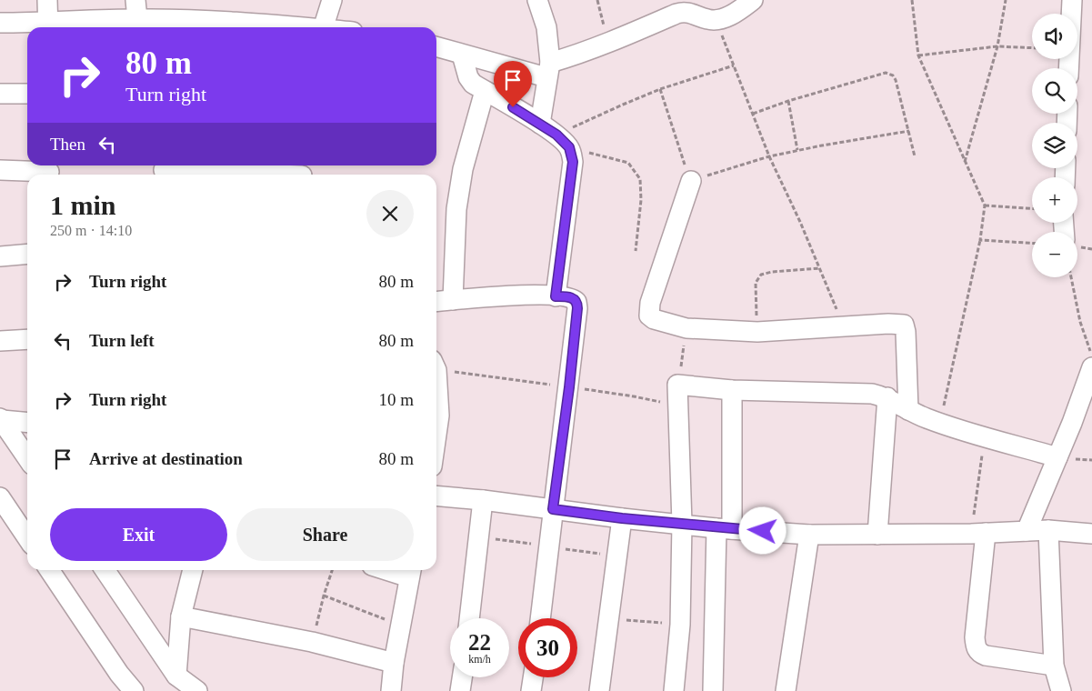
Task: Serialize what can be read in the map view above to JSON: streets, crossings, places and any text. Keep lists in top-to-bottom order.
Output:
{
  "page": {
    "map_buttons": ["+", "−"],
    "turn": ["80 m", "Turn right"],
    "then": "Then",
    "heading": ["1 min", "250 m · 14:10"],
    "list": [
      {
        "name": "Turn right",
        "value": "80 m"
      },
      {
        "name": "Turn left",
        "value": "80 m"
      },
      {
        "name": "Turn right",
        "value": "10 m"
      },
      {
        "name": "Arrive at destination",
        "value": "80 m"
      }
    ],
    "buttons": ["Exit", "Share"],
    "speed": "22 km/h",
    "limit": "30"
  }
}
